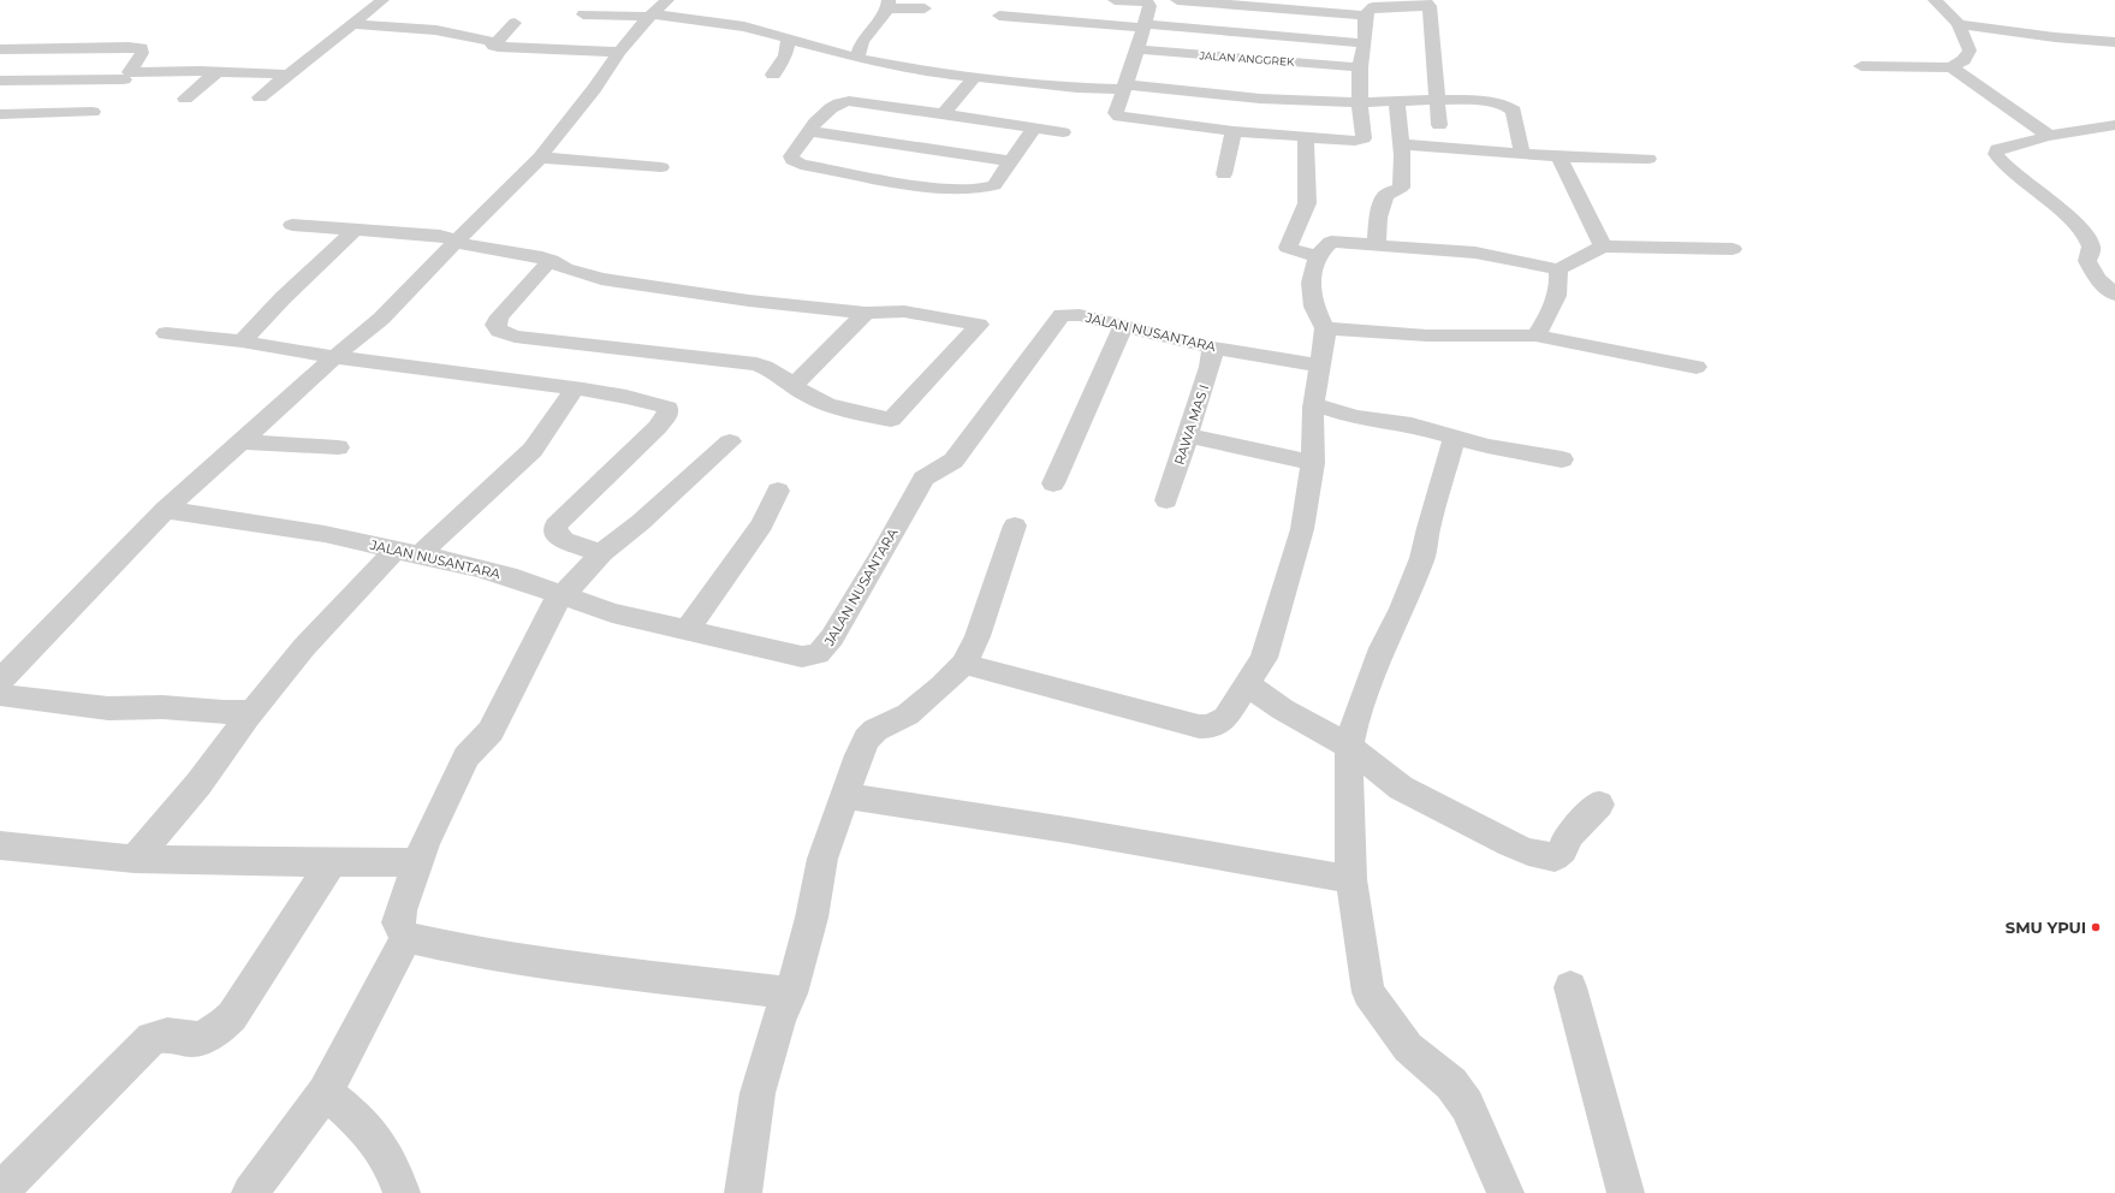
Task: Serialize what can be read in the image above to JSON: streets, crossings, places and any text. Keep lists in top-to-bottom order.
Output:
{
  "streets": {
    "street": ["JALAN ANGGREK", "JALAN NUSANTARA", "RAWA MAS I"]
  },
  "crossings": [
    ["JALAN NUSANTARA", "RAWA MAS I"]
  ],
  "places": ["SMU YPUI"]
}
